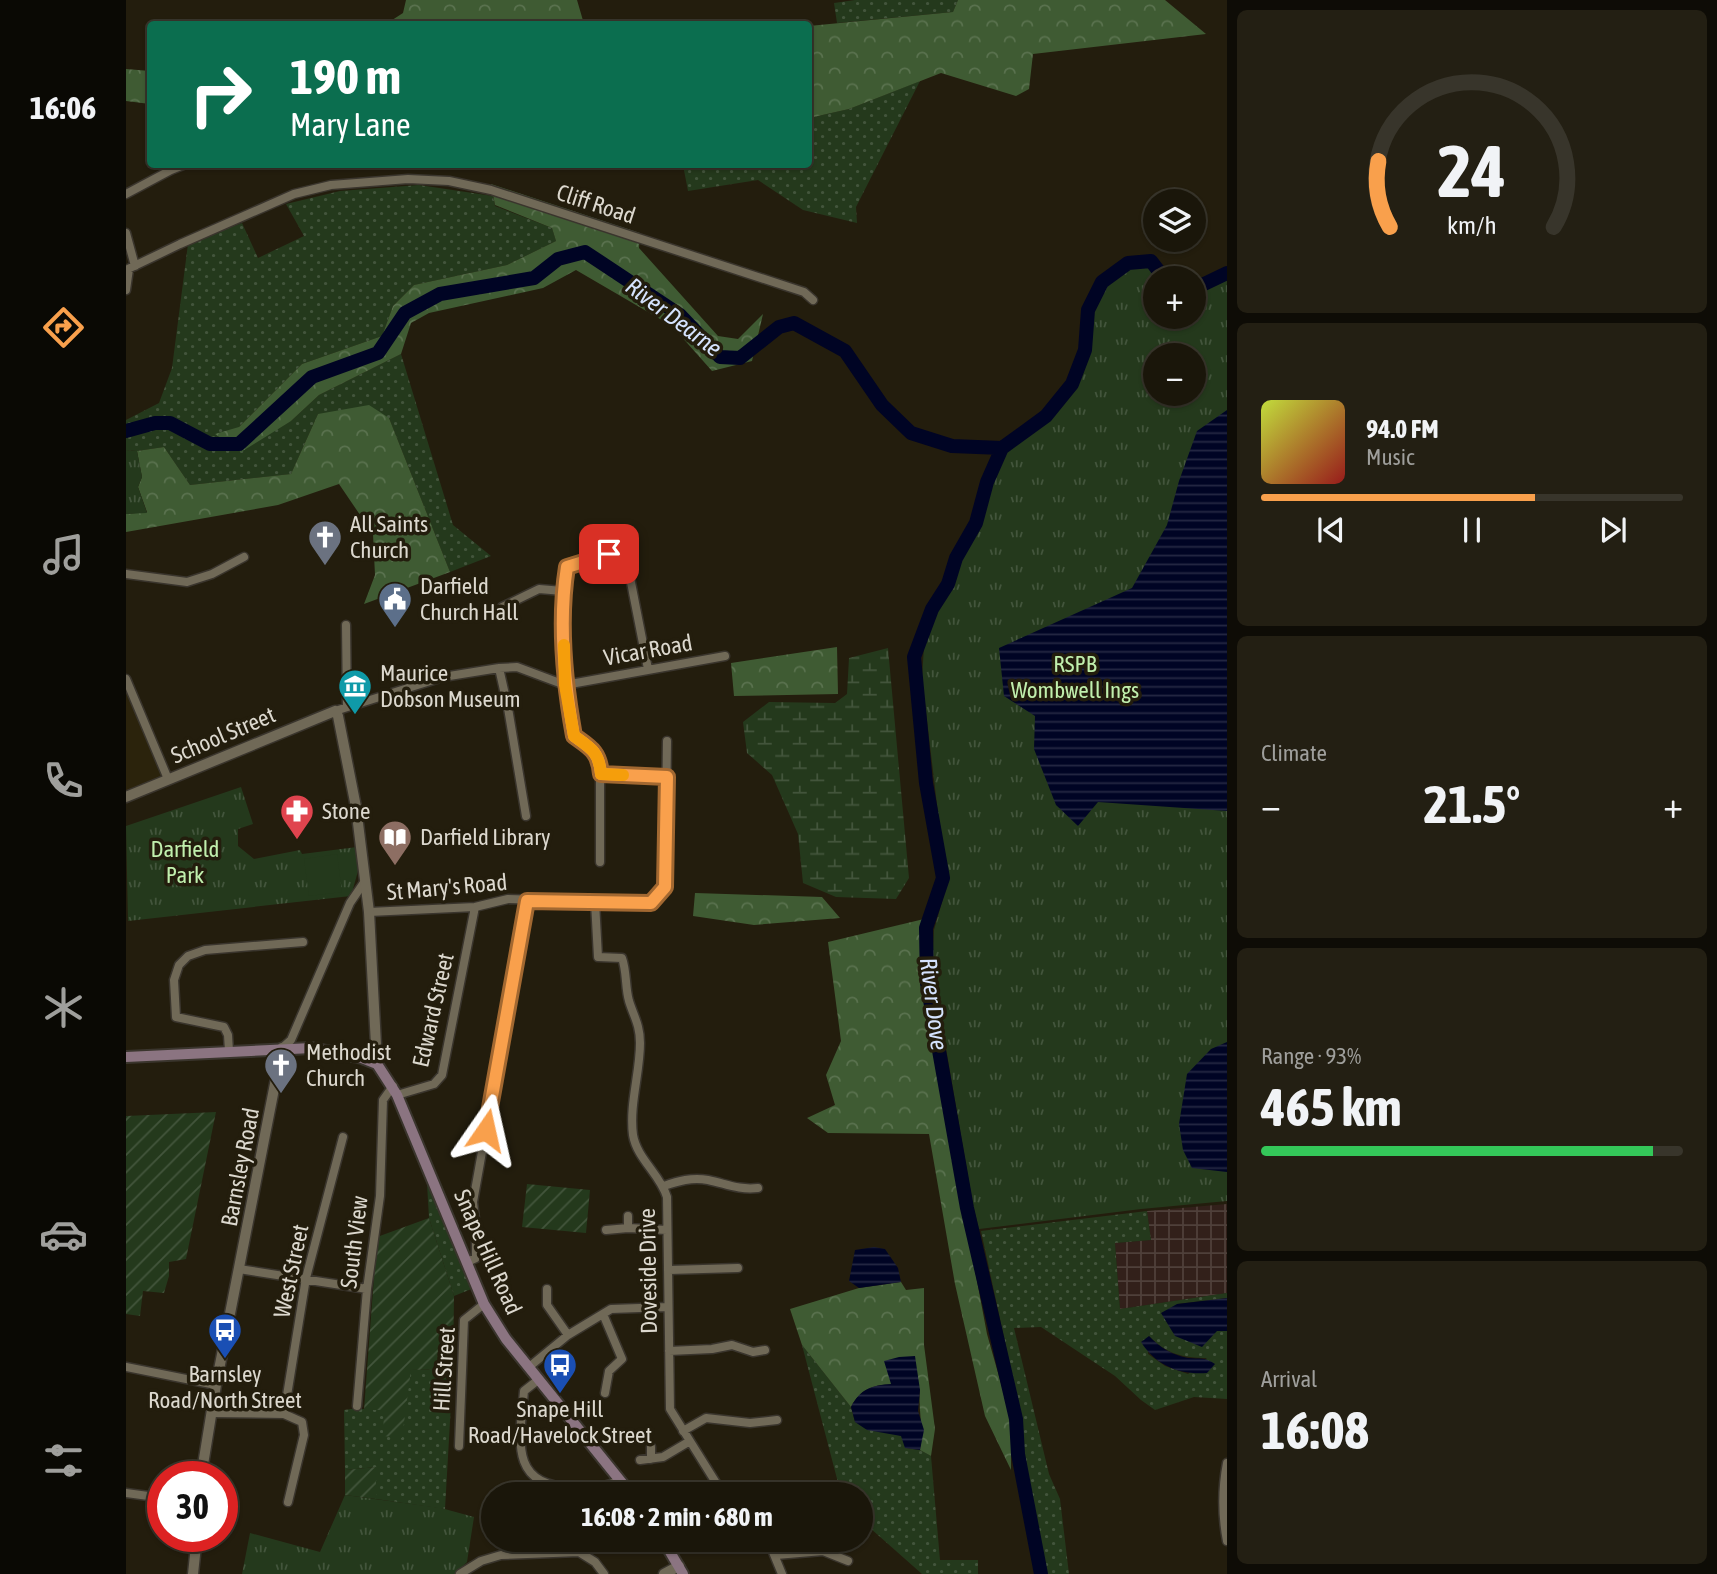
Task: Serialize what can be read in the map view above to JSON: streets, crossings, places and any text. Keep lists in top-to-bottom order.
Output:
{
  "streets": {
    "main road": ["Snape Hill Road"],
    "street": [
      "Cliff Road",
      "Vicar Road",
      "School Street",
      "St Mary's Road",
      "Edward Street",
      "Barnsley Road",
      "South View",
      "West Street",
      "Doveside Drive",
      "Hill Street"
    ]
  },
  "crossings": [
    ["St Mary's Road", "Edward Street"],
    ["St Mary's Road", "Doveside Drive"],
    ["Edward Street", "South View"],
    ["Edward Street", "Snape Hill Road"],
    ["South View", "Snape Hill Road"],
    ["Snape Hill Road", "Hill Street"]
  ],
  "water": ["River Dearne", "River Dove"],
  "parks": ["RSPB Wombwell Ings", "Darfield Park"],
  "places": {
    "church": ["All Saints Church", "Methodist Church"],
    "public building": ["Darfield Church Hall"],
    "museum": ["Maurice Dobson Museum"],
    "pharmacy": ["Stone"],
    "library": ["Darfield Library"],
    "bus stop": ["Barnsley Road/North Street", "Snape Hill Road/Havelock Street"]
  },
  "page": {
    "tabs": "16:06",
    "turn": ["190 m", "Mary Lane"],
    "map_buttons": ["+", "−"],
    "song": ["94.0 FM", "Music"],
    "tile": [
      "Climate",
      ["Range · 93%", "465 km"],
      ["Arrival", "16:08"]
    ],
    "heat": ["−", "21.5°", "+"],
    "limit": "30",
    "trip": "16:08 · 2 min · 680 m",
    "gauge": ["24", "km/h"]
  }
}
